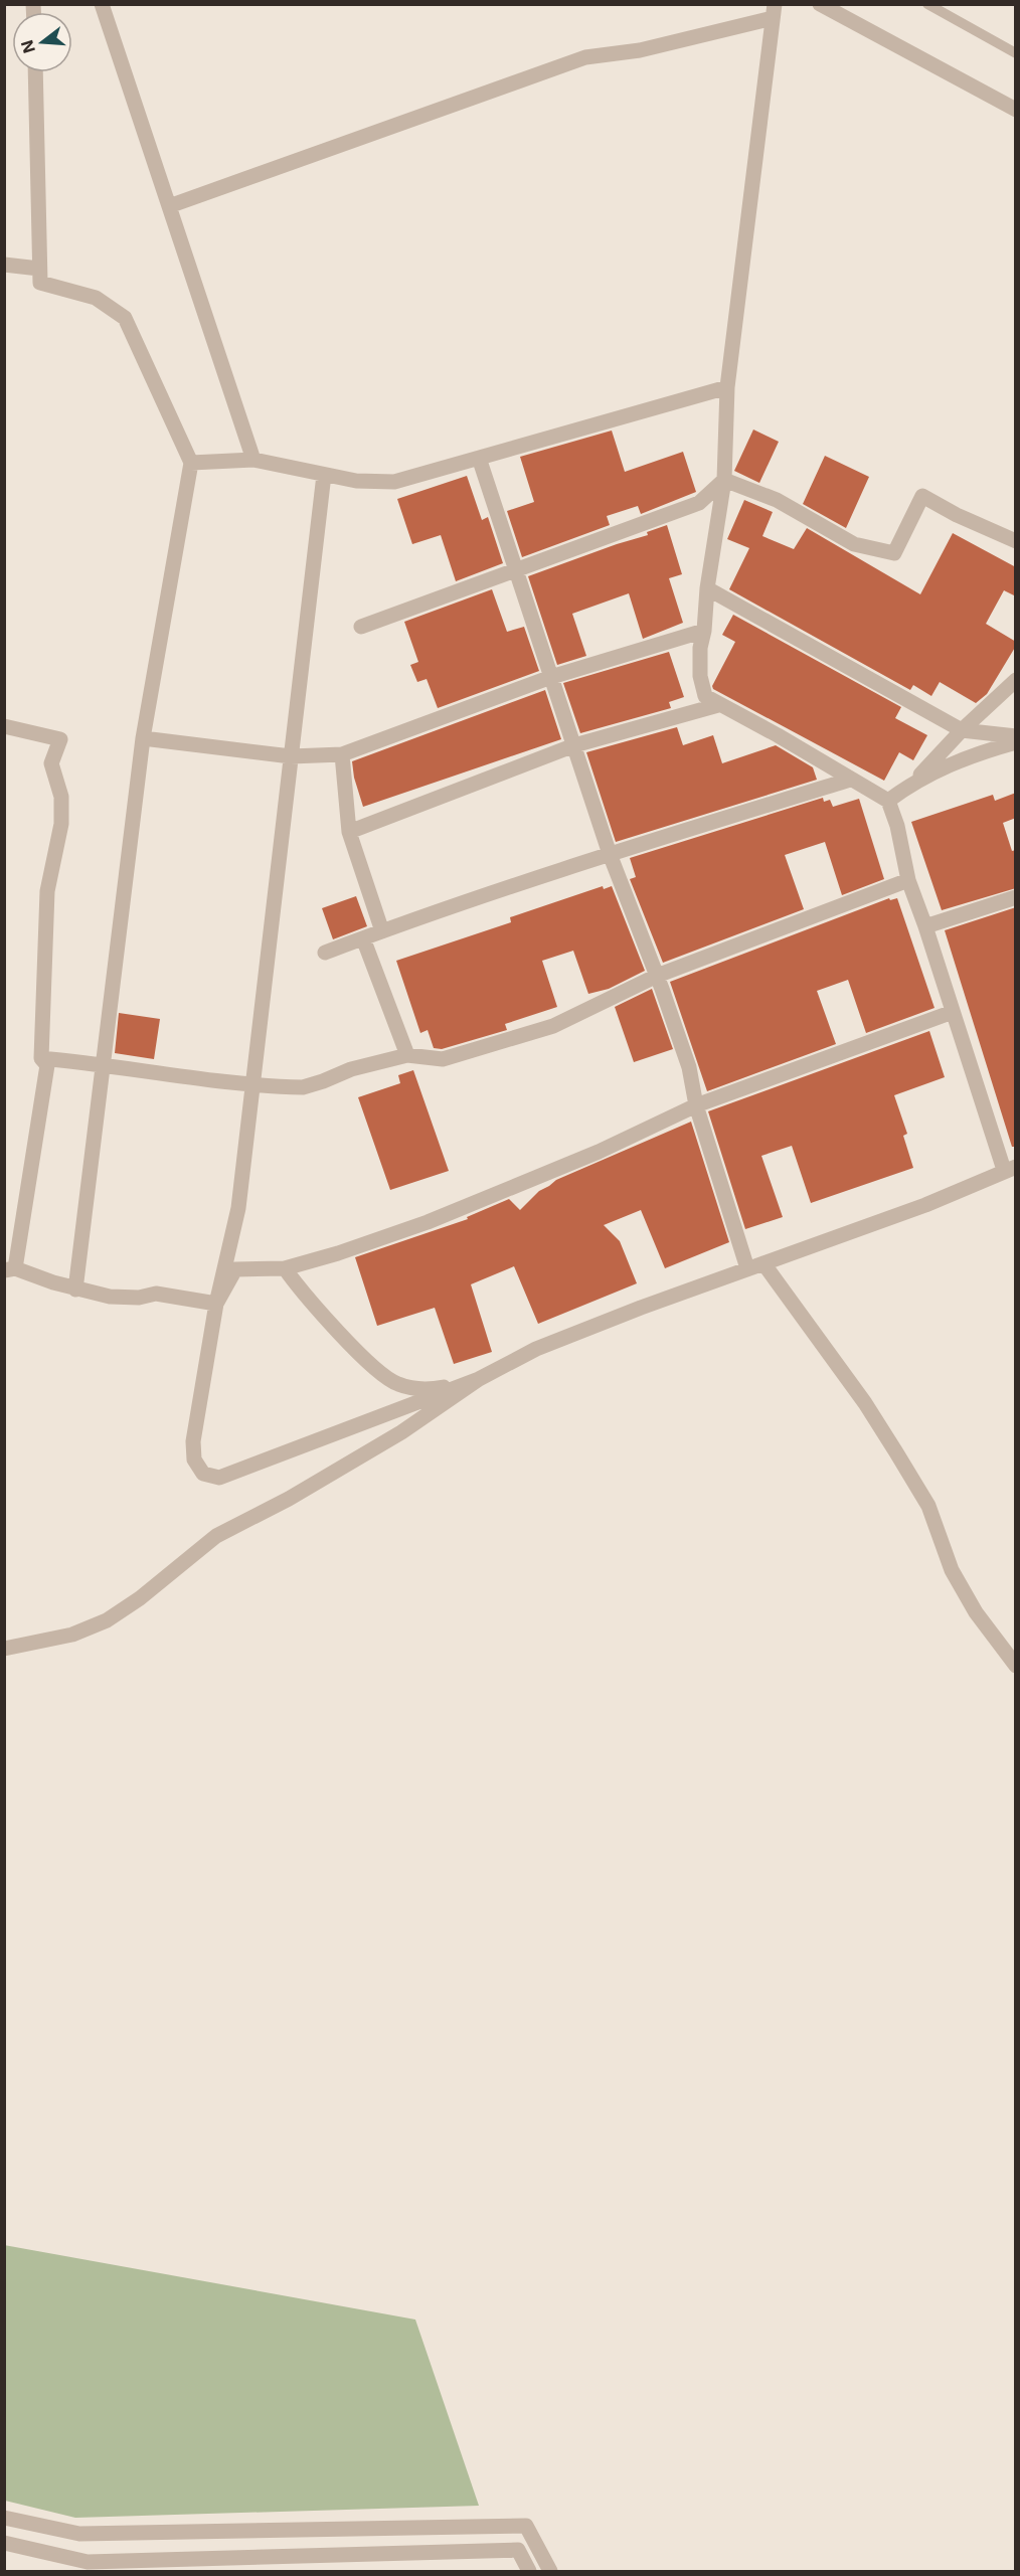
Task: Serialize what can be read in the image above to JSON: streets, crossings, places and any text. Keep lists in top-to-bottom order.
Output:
{
  "north": "left"
}
